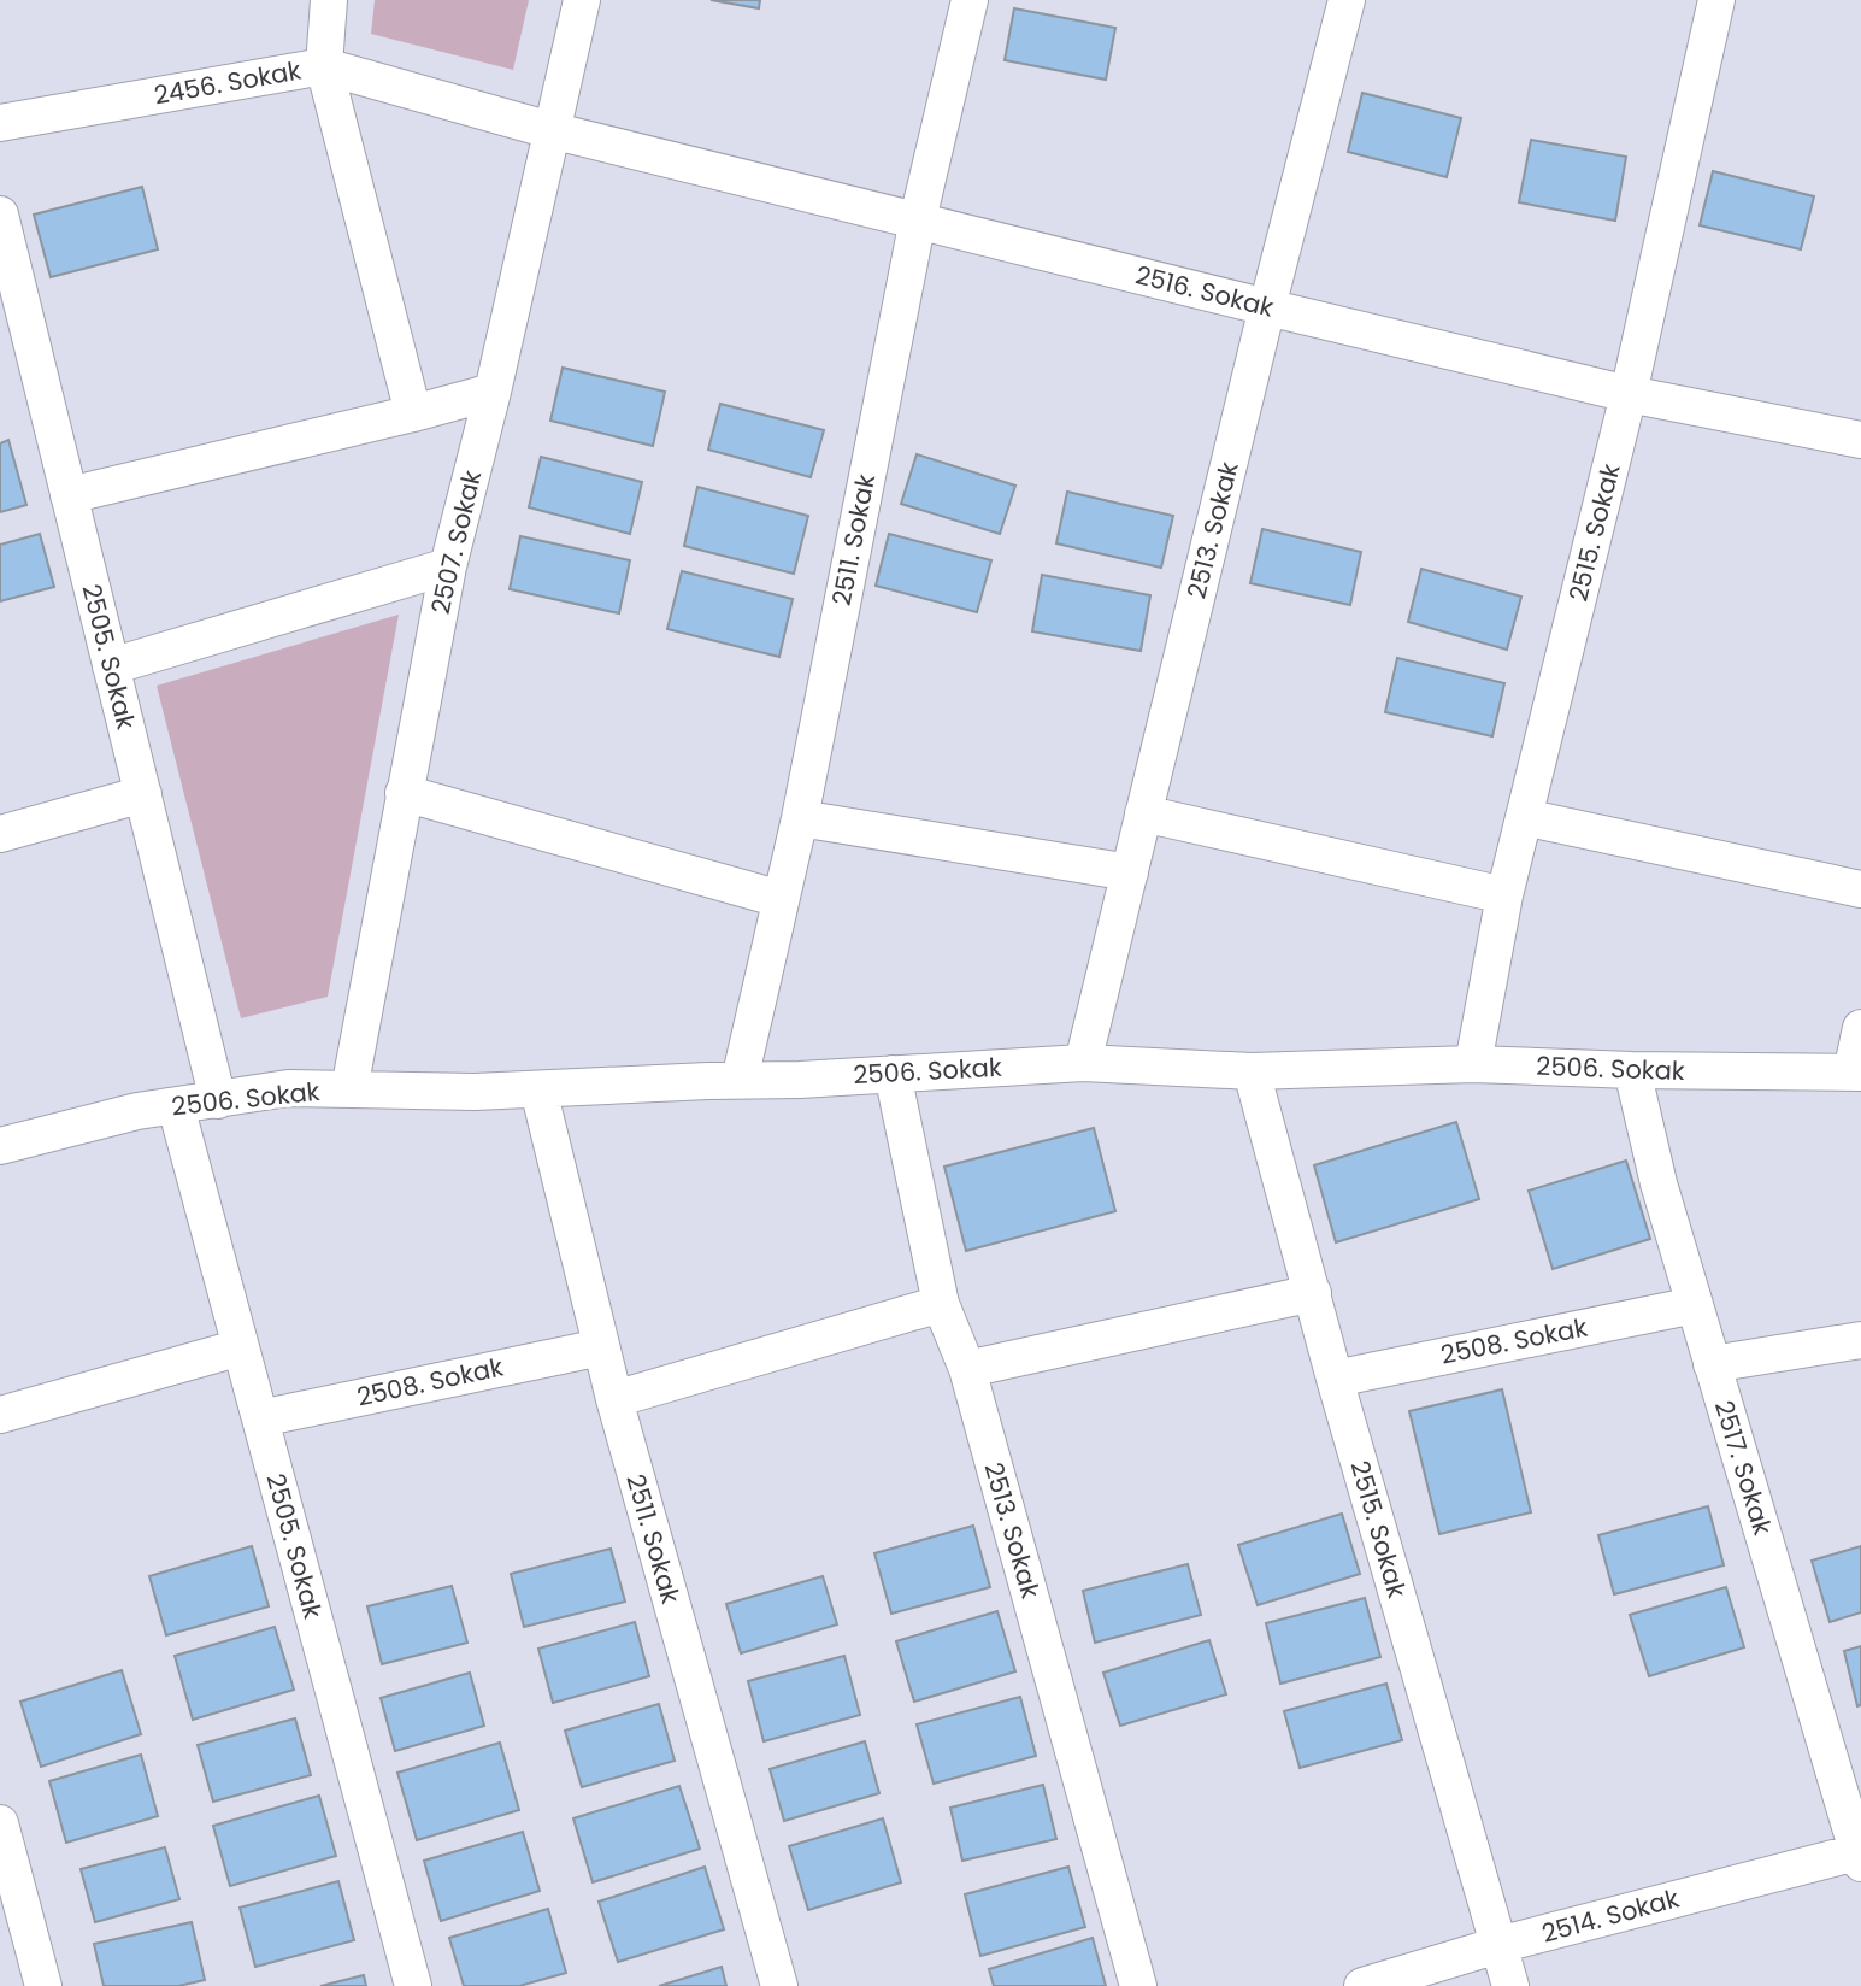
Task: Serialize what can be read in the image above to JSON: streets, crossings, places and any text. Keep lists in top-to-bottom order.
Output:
{
  "streets": {
    "street": [
      "2456. Sokak",
      "2516. Sokak",
      "2513. Sokak",
      "2515. Sokak",
      "2511. Sokak",
      "2507. Sokak",
      "2505. Sokak",
      "2506. Sokak",
      "2508. Sokak",
      "2517. Sokak",
      "2514. Sokak"
    ]
  },
  "crossings": [
    ["2456. Sokak", "2516. Sokak"],
    ["2456. Sokak", "2507. Sokak"],
    ["2516. Sokak", "2513. Sokak"],
    ["2516. Sokak", "2515. Sokak"],
    ["2516. Sokak", "2511. Sokak"],
    ["2516. Sokak", "2507. Sokak"],
    ["2513. Sokak", "2506. Sokak"],
    ["2515. Sokak", "2506. Sokak"],
    ["2515. Sokak", "2508. Sokak"],
    ["2515. Sokak", "2514. Sokak"],
    ["2511. Sokak", "2506. Sokak"],
    ["2511. Sokak", "2508. Sokak"],
    ["2507. Sokak", "2506. Sokak"],
    ["2505. Sokak", "2506. Sokak"],
    ["2505. Sokak", "2508. Sokak"],
    ["2506. Sokak", "2517. Sokak"],
    ["2508. Sokak", "2517. Sokak"],
    ["2517. Sokak", "2514. Sokak"]
  ]
}
